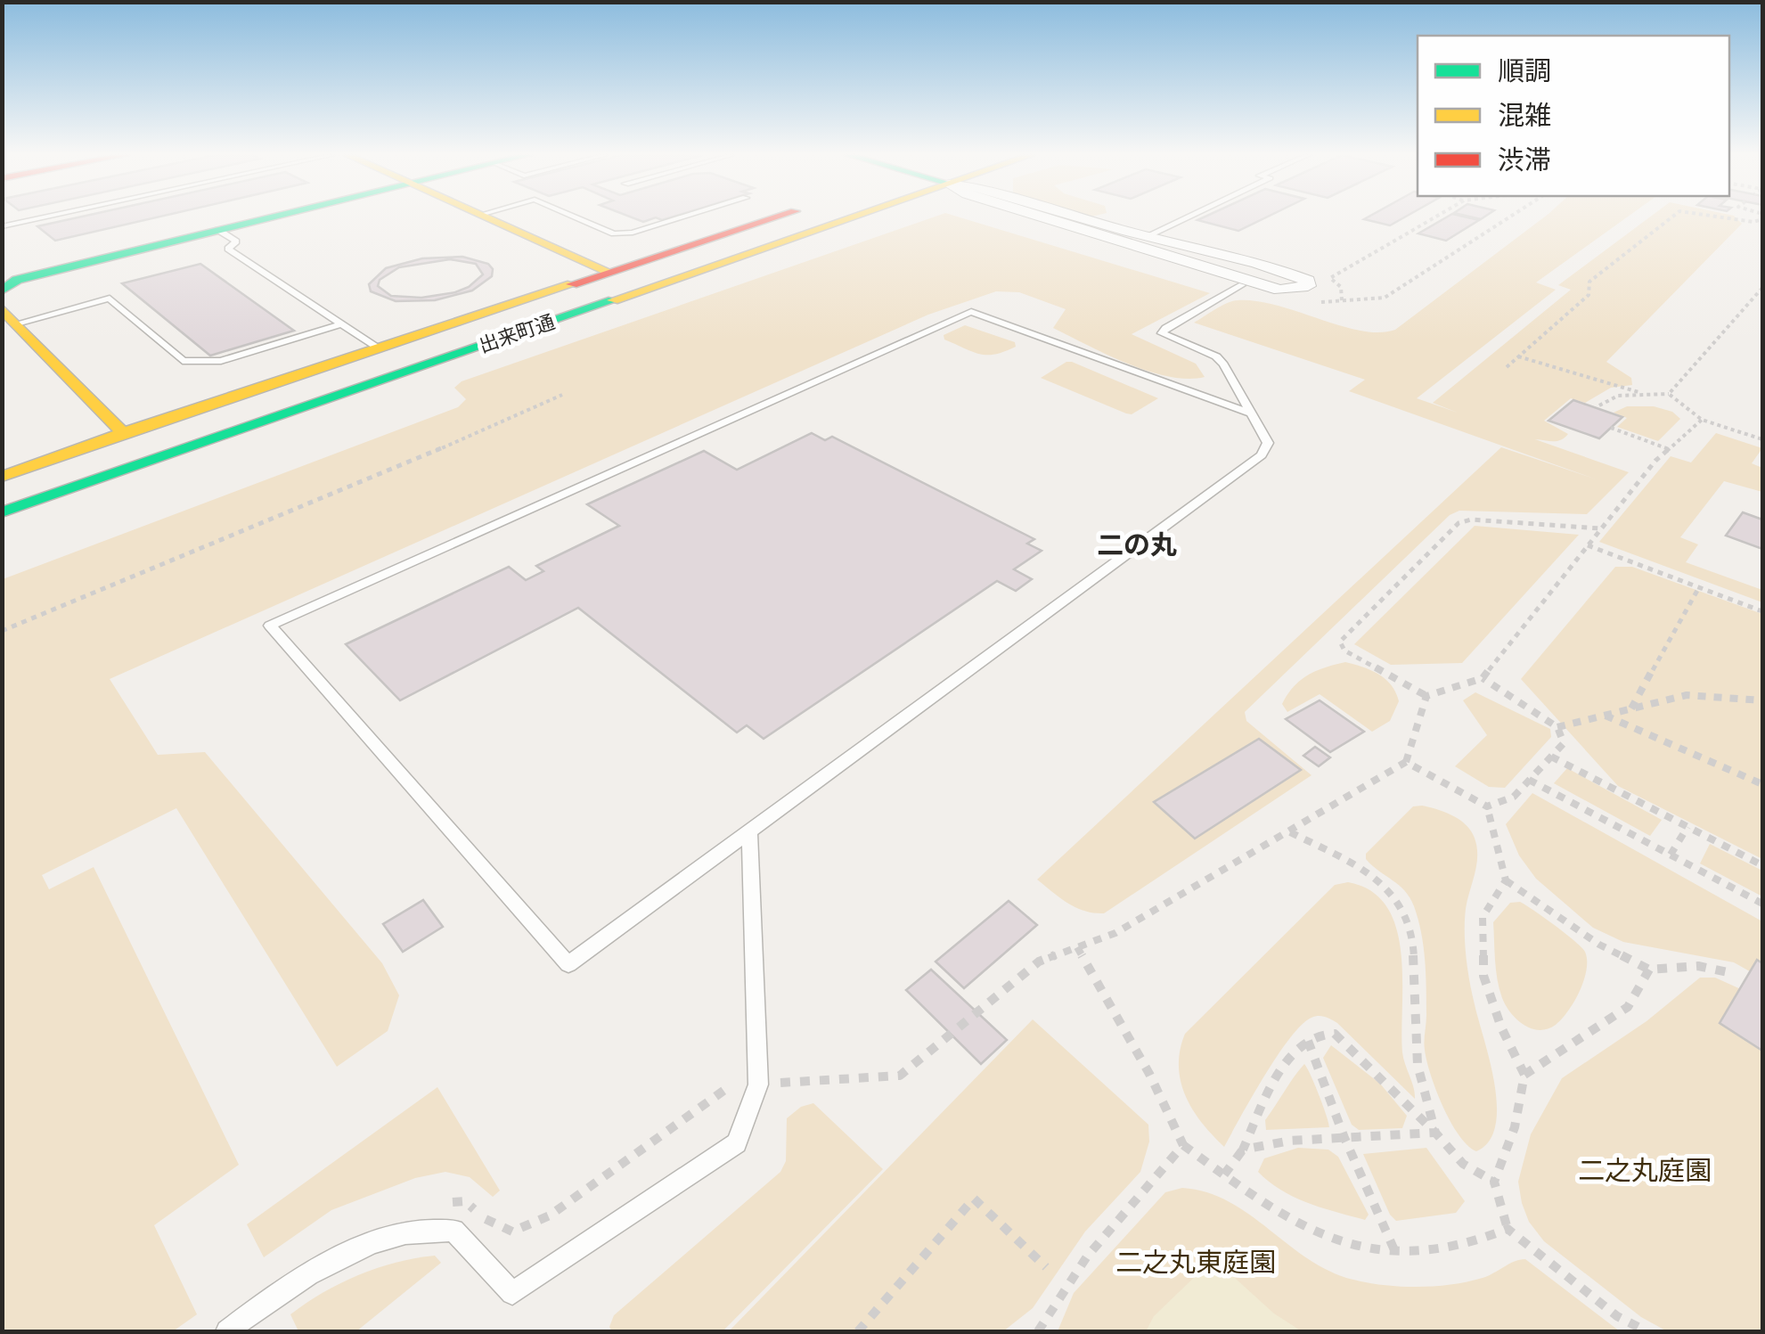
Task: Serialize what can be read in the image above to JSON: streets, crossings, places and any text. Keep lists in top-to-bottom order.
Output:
{
  "streets": {
    "main road": ["出来町通"]
  },
  "districts": ["二の丸"],
  "parks": ["二之丸庭園", "二之丸東庭園"],
  "legend": ["順調", "混雑", "渋滞"]
}
